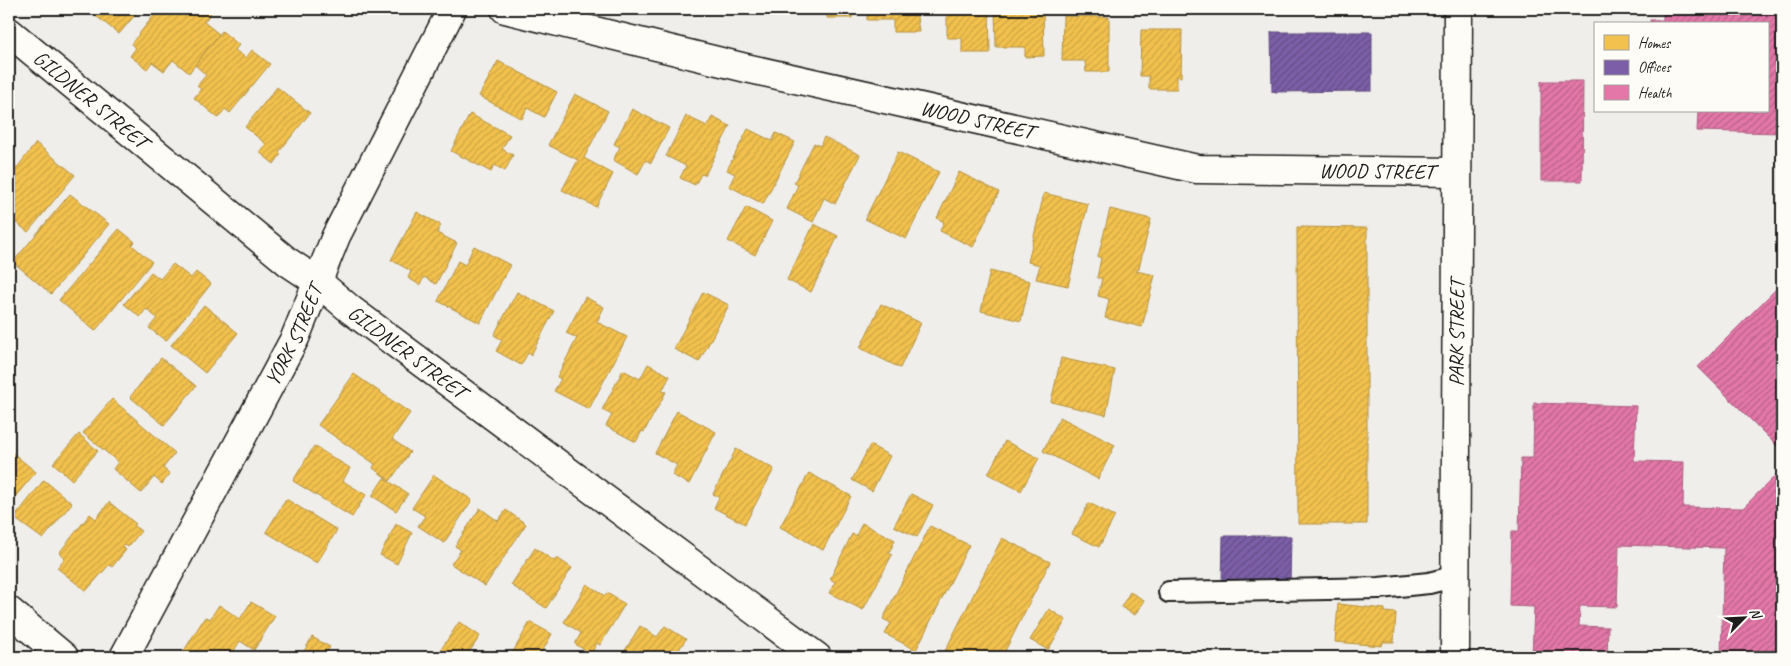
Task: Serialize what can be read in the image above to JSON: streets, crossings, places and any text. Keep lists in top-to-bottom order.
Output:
{
  "streets": {
    "street": [
      "GILDNER STREET",
      "WOOD STREET",
      "PARK STREET",
      "YORK STREET"
    ]
  },
  "crossings": [
    ["GILDNER STREET", "YORK STREET"],
    ["WOOD STREET", "PARK STREET"]
  ],
  "legend": ["Homes", "Offices", "Health"],
  "north": "top right"
}
